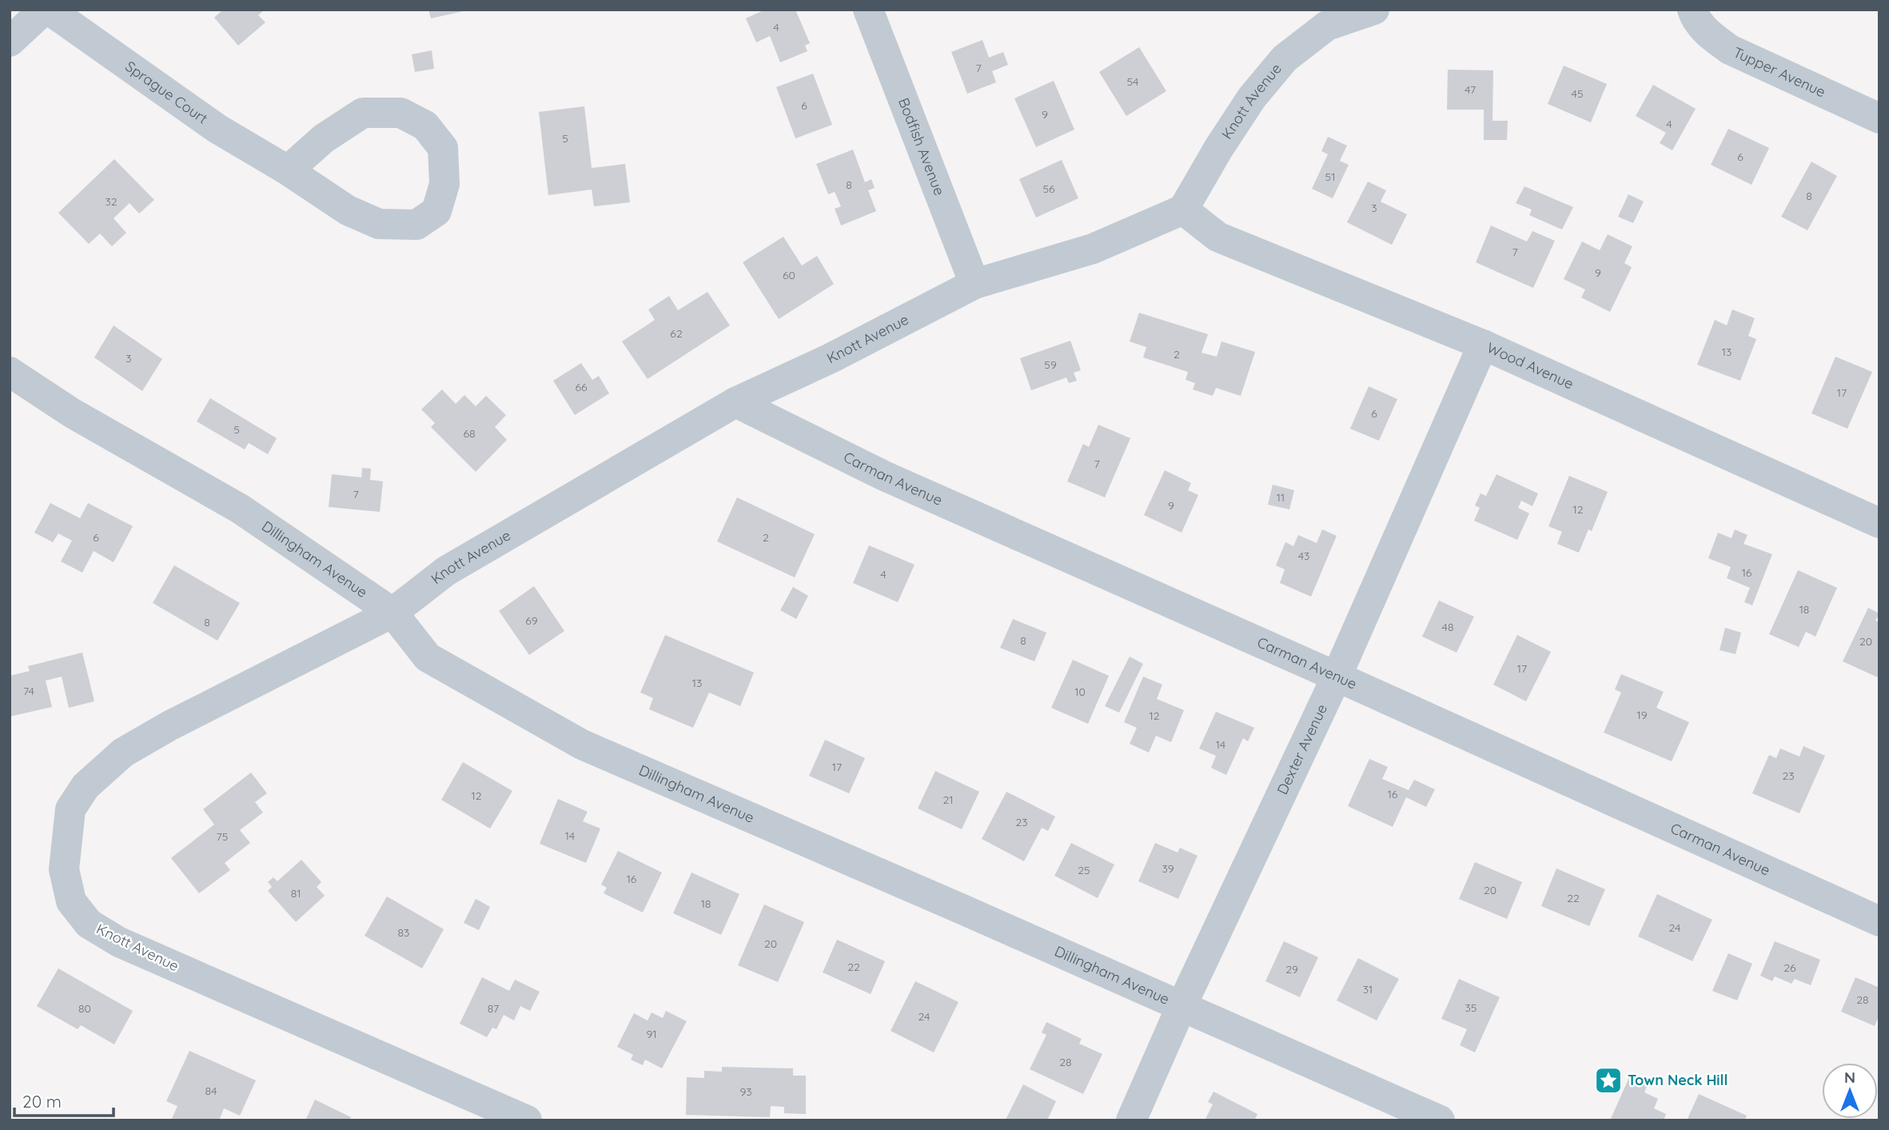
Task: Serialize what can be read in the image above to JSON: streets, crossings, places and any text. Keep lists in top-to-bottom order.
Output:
{
  "streets": {
    "street": [
      "Tupper Avenue",
      "Sprague Court",
      "Knott Avenue",
      "Bodfish Avenue",
      "Wood Avenue",
      "Carman Avenue",
      "Dillingham Avenue",
      "Dexter Avenue"
    ]
  },
  "crossings": [
    ["Knott Avenue", "Bodfish Avenue"],
    ["Knott Avenue", "Wood Avenue"],
    ["Knott Avenue", "Carman Avenue"],
    ["Knott Avenue", "Dillingham Avenue"],
    ["Wood Avenue", "Dexter Avenue"],
    ["Carman Avenue", "Dexter Avenue"],
    ["Dillingham Avenue", "Dexter Avenue"]
  ],
  "places": {
    "place": ["Town Neck Hill"]
  },
  "house_numbers": [
    "4",
    "7",
    "54",
    "47",
    "45",
    "6",
    "9",
    "4",
    "5",
    "6",
    "51",
    "8",
    "56",
    "8",
    "32",
    "3",
    "7",
    "9",
    "60",
    "62",
    "13",
    "2",
    "3",
    "59",
    "66",
    "17",
    "6",
    "5",
    "68",
    "7",
    "7",
    "11",
    "9",
    "12",
    "6",
    "2",
    "43",
    "16",
    "4",
    "18",
    "69",
    "8",
    "48",
    "8",
    "20",
    "17",
    "13",
    "74",
    "10",
    "19",
    "12",
    "14",
    "17",
    "23",
    "16",
    "12",
    "21",
    "23",
    "14",
    "75",
    "39",
    "25",
    "16",
    "20",
    "81",
    "22",
    "18",
    "24",
    "83",
    "20",
    "22",
    "26",
    "29",
    "31",
    "28",
    "35",
    "80",
    "87",
    "24",
    "91",
    "28",
    "84",
    "93"
  ],
  "scale_bar": "20 m",
  "north": "top"
}
